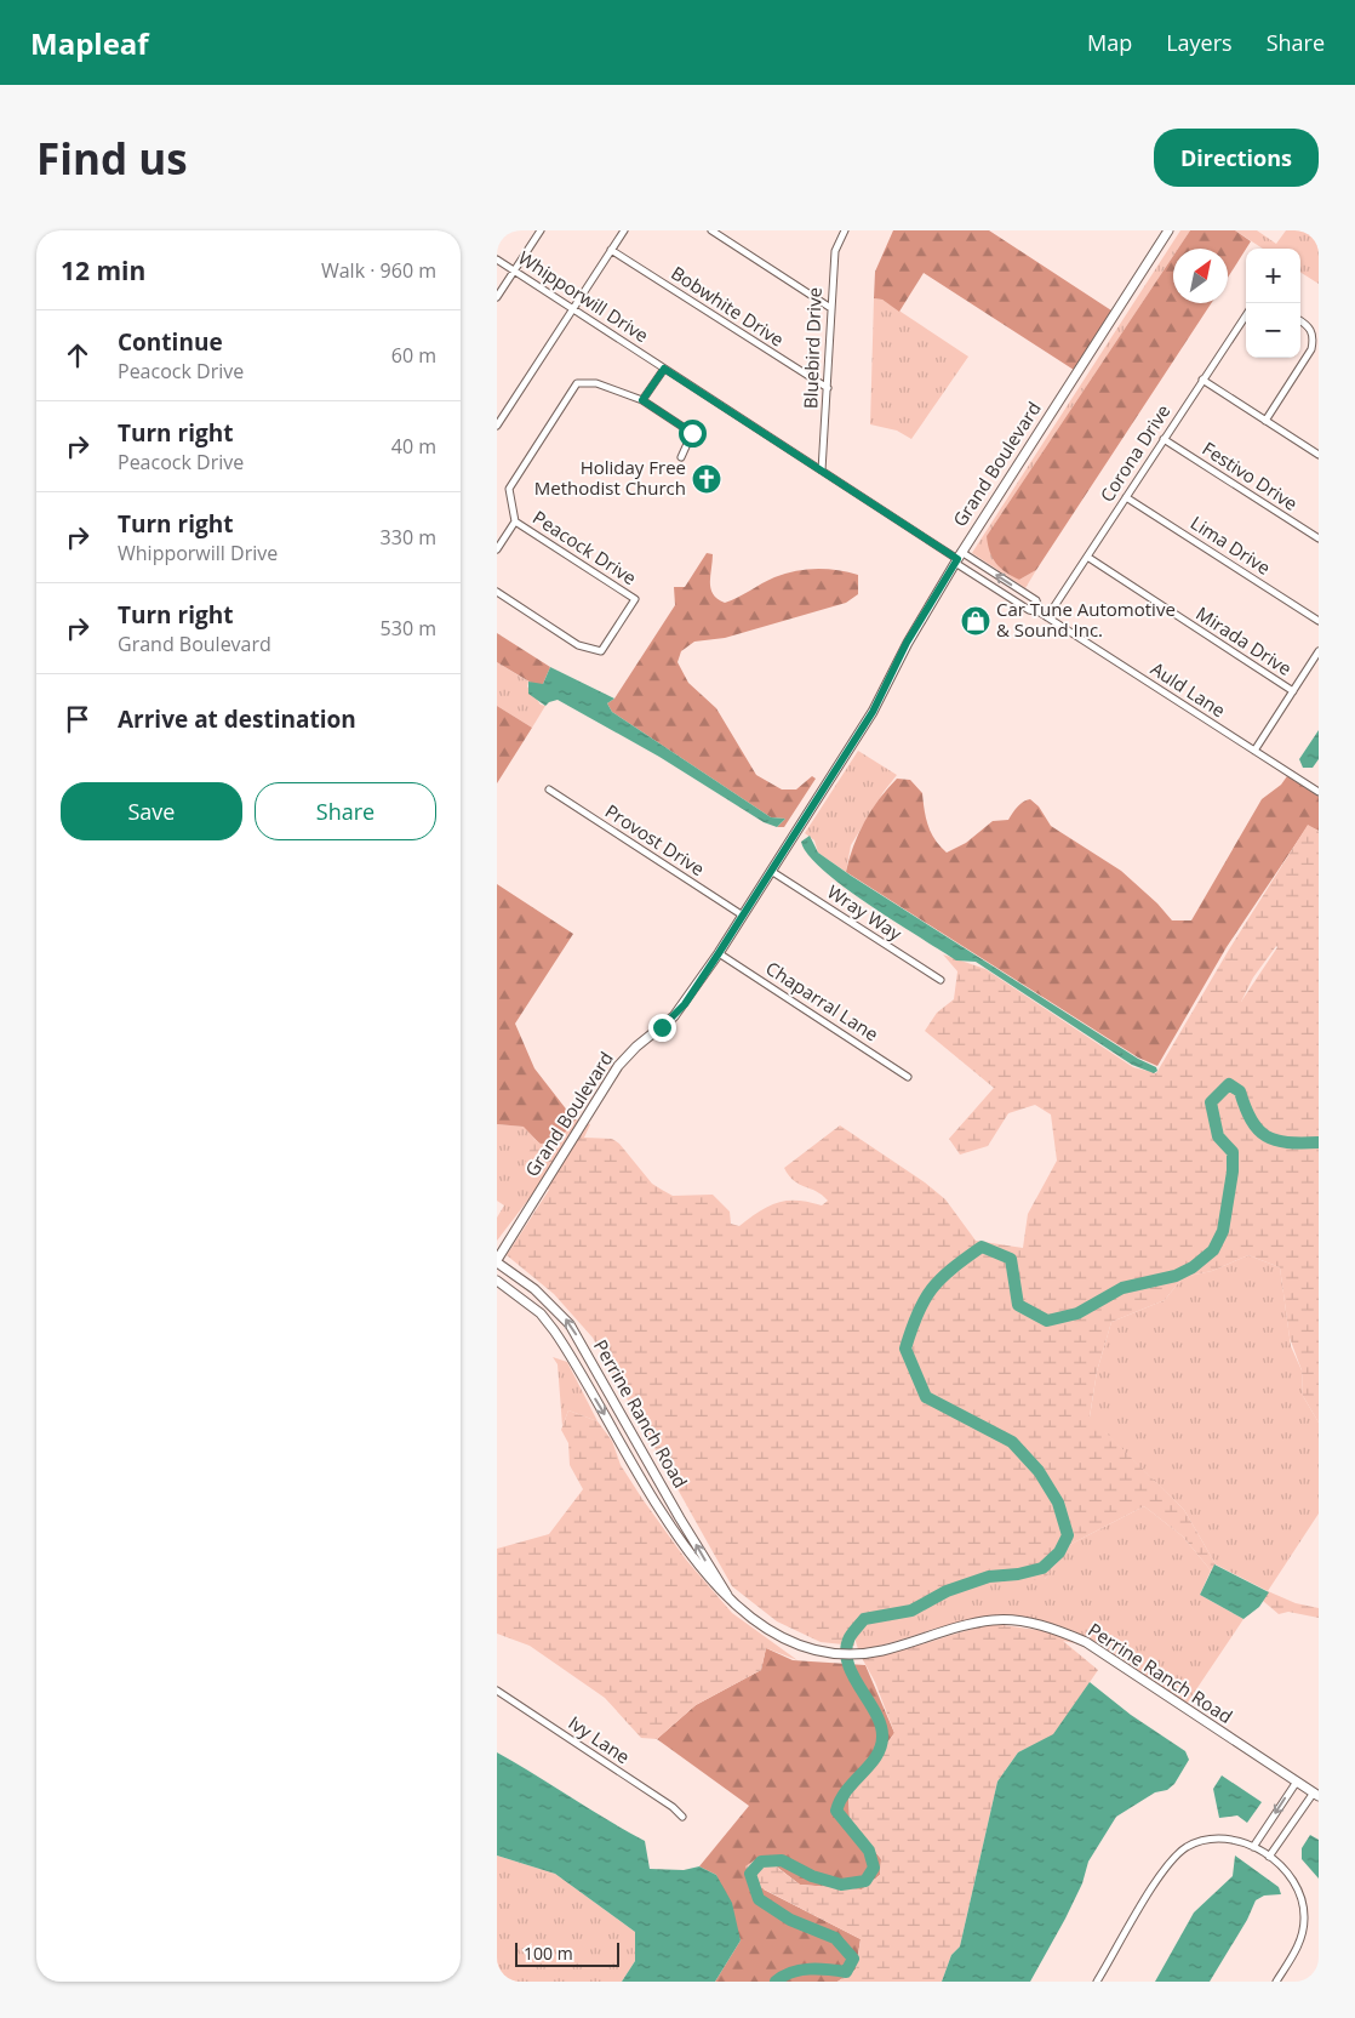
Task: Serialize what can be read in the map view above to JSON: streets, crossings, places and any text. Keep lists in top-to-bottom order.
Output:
{
  "streets": {
    "street": [
      "Whipporwill Drive",
      "Bobwhite Drive",
      "Bluebird Drive",
      "Corona Drive",
      "Grand Boulevard",
      "Festivo Drive",
      "Lima Drive",
      "Peacock Drive",
      "Mirada Drive",
      "Auld Lane",
      "Provost Drive",
      "Wray Way",
      "Chaparral Lane",
      "Perrine Ranch Road",
      "Ivy Lane"
    ]
  },
  "crossings": [
    ["Whipporwill Drive", "Bluebird Drive"],
    ["Whipporwill Drive", "Grand Boulevard"],
    ["Whipporwill Drive", "Auld Lane"],
    ["Bobwhite Drive", "Bluebird Drive"],
    ["Corona Drive", "Festivo Drive"],
    ["Corona Drive", "Lima Drive"],
    ["Corona Drive", "Mirada Drive"],
    ["Corona Drive", "Auld Lane"],
    ["Grand Boulevard", "Auld Lane"],
    ["Grand Boulevard", "Provost Drive"],
    ["Grand Boulevard", "Wray Way"],
    ["Grand Boulevard", "Chaparral Lane"],
    ["Grand Boulevard", "Perrine Ranch Road"]
  ],
  "places": {
    "church": ["Holiday Free Methodist Church"],
    "shop": ["Car Tune Automotive & Sound Inc."]
  },
  "scale_bar": "100 m",
  "north": "top right",
  "page": {
    "header": "Mapleaf",
    "nav": ["Map", "Layers", "Share"],
    "buttons": [
      "Directions",
      ["Save", "Share"]
    ],
    "title": "Find us",
    "heading": ["12 min", "Walk · 960 m"],
    "map_buttons": ["+", "−"],
    "list": [
      ["Continue", "Peacock Drive", "60 m"],
      ["Turn right", "Peacock Drive", "40 m"],
      ["Turn right", "Whipporwill Drive", "330 m"],
      ["Turn right", "Grand Boulevard", "530 m"],
      "Arrive at destination"
    ],
    "scale": "100 m"
  }
}
